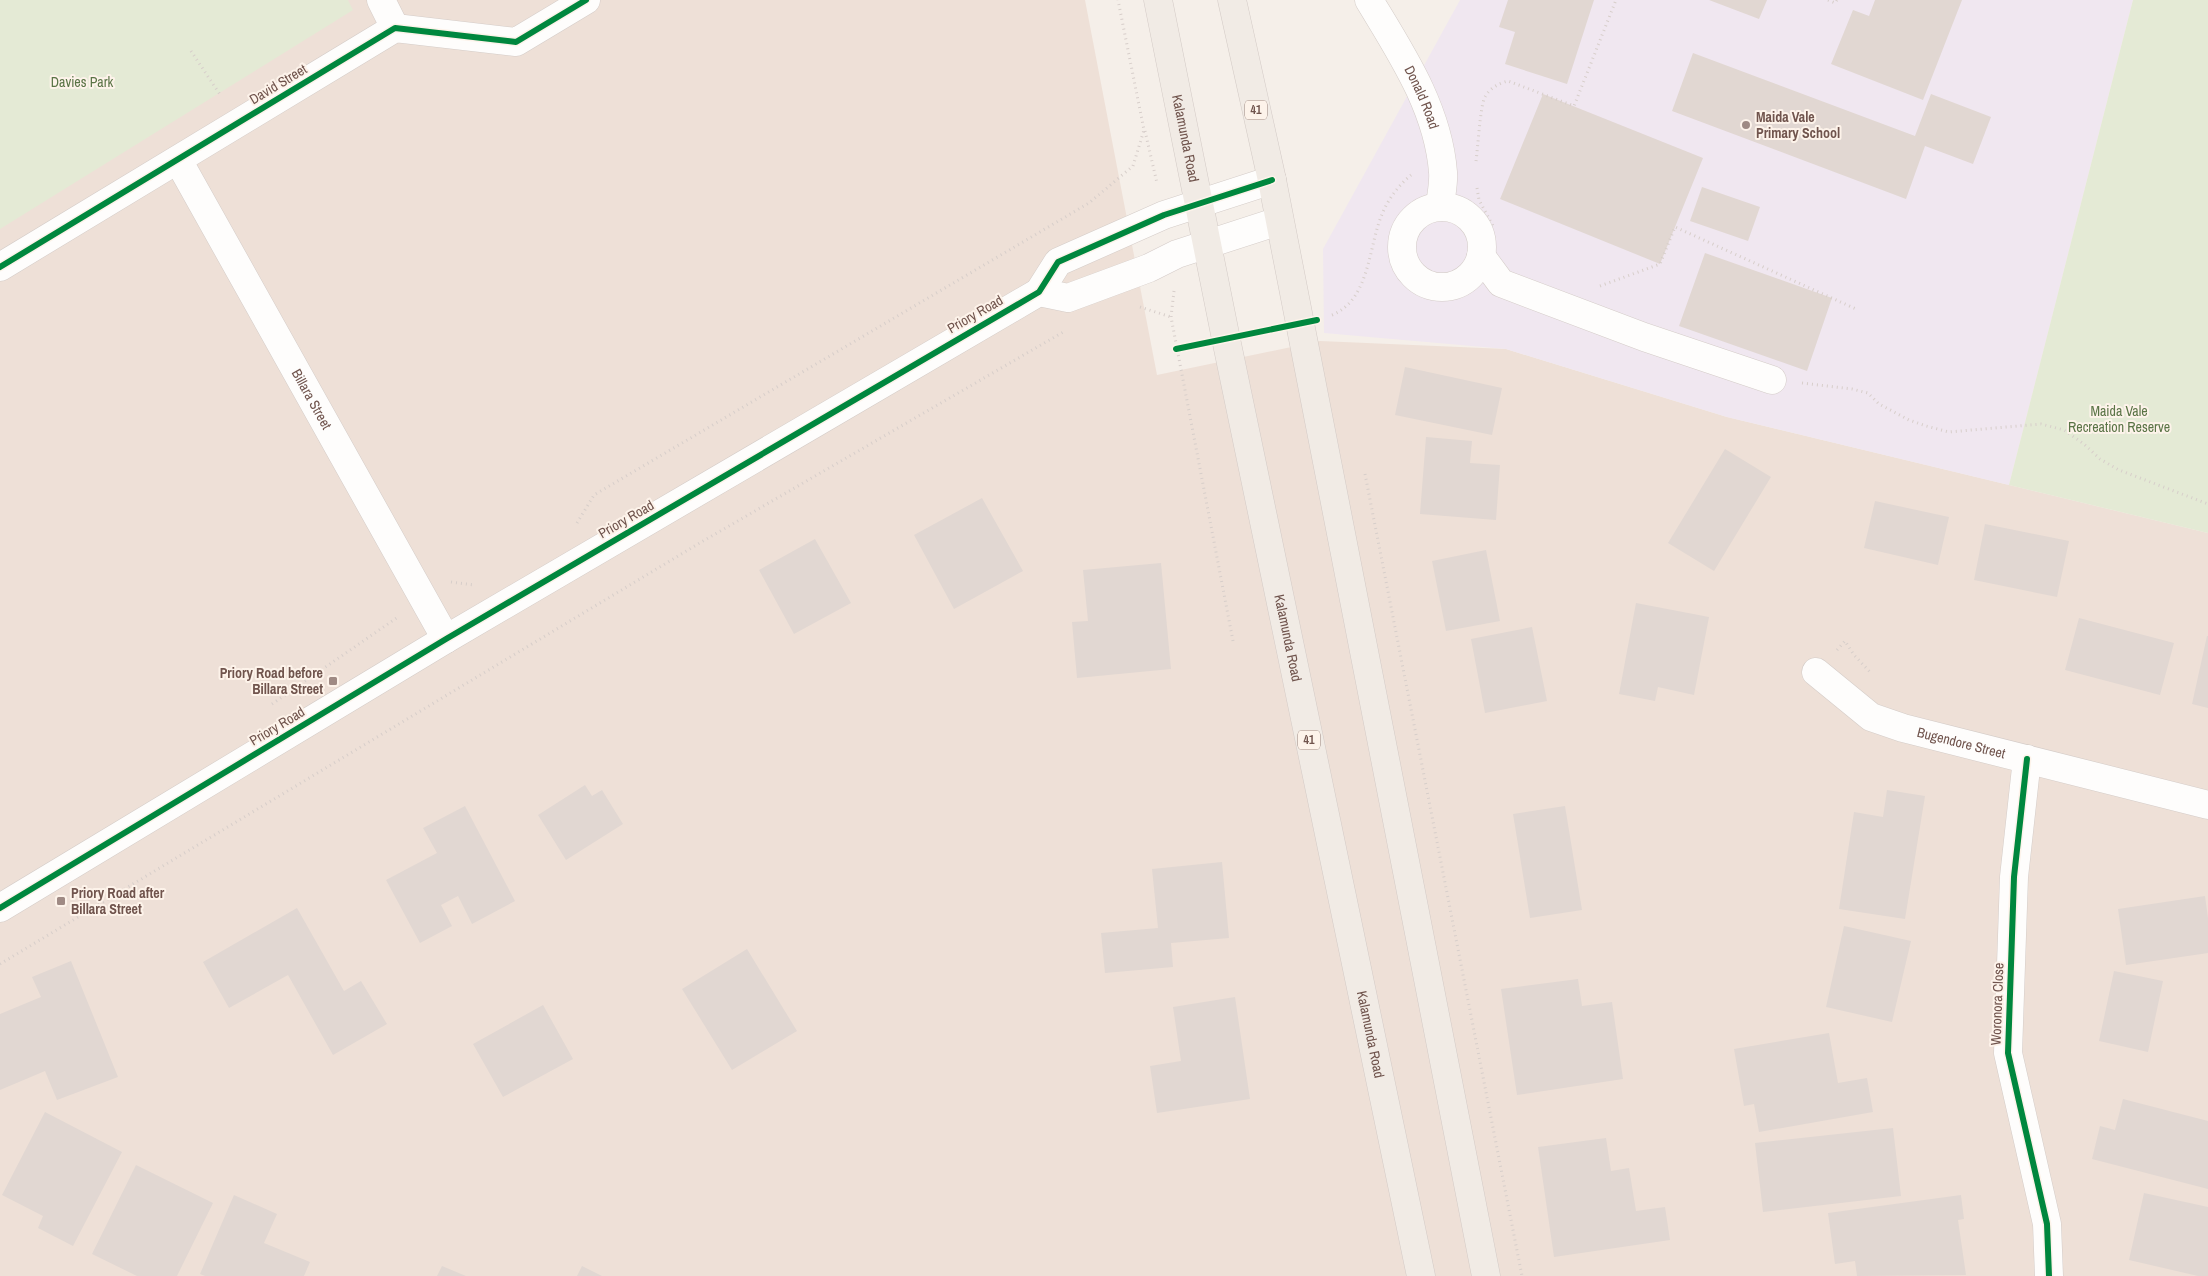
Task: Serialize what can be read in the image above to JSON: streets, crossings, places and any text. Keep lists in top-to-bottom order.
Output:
{
  "streets": {
    "main road": ["41", "Kalamunda Road"],
    "street": [
      "David Street",
      "Donald Road",
      "Priory Road",
      "Billara Street",
      "Bugendore Street",
      "Woronora Close"
    ]
  },
  "crossings": [
    ["David Street", "Billara Street"],
    ["41", "Priory Road"],
    ["Kalamunda Road", "Priory Road"],
    ["Priory Road", "Billara Street"],
    ["Bugendore Street", "Woronora Close"]
  ],
  "parks": ["Davies Park", "Maida Vale Recreation Reserve"],
  "places": {
    "other": ["Maida Vale Primary School"],
    "transit": ["Priory Road before Billara Street", "Priory Road after Billara Street"]
  }
}
